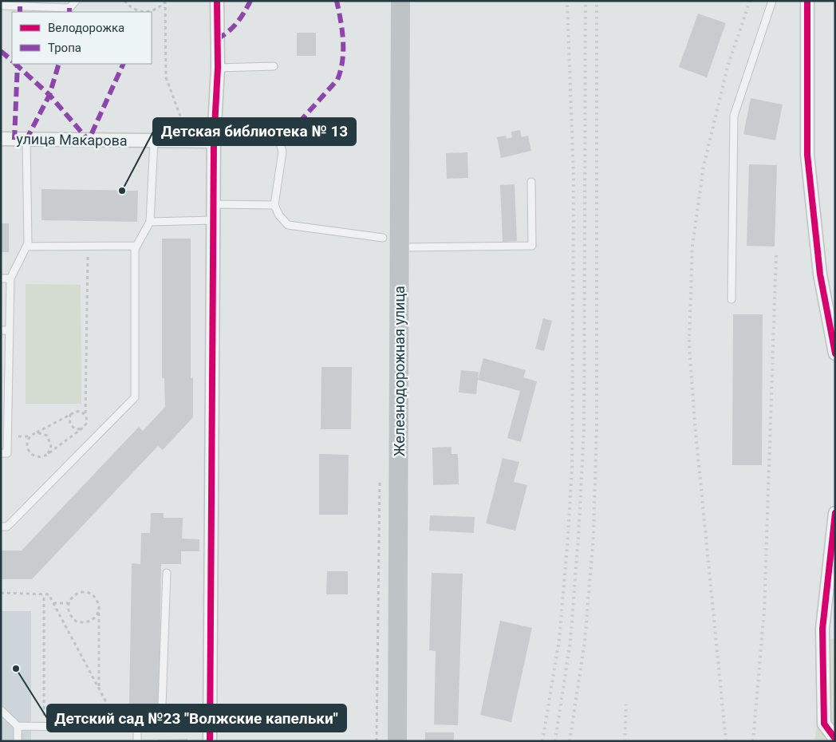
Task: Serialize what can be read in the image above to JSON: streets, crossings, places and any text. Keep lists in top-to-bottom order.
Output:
{
  "streets": {
    "main road": ["Железнодорожная улица"],
    "street": ["улица Макарова"]
  },
  "places": ["Детская библиотека № 13", "Детский сад №23 \"Волжские капельки\""],
  "legend": ["Велодорожка", "Тропа"]
}
